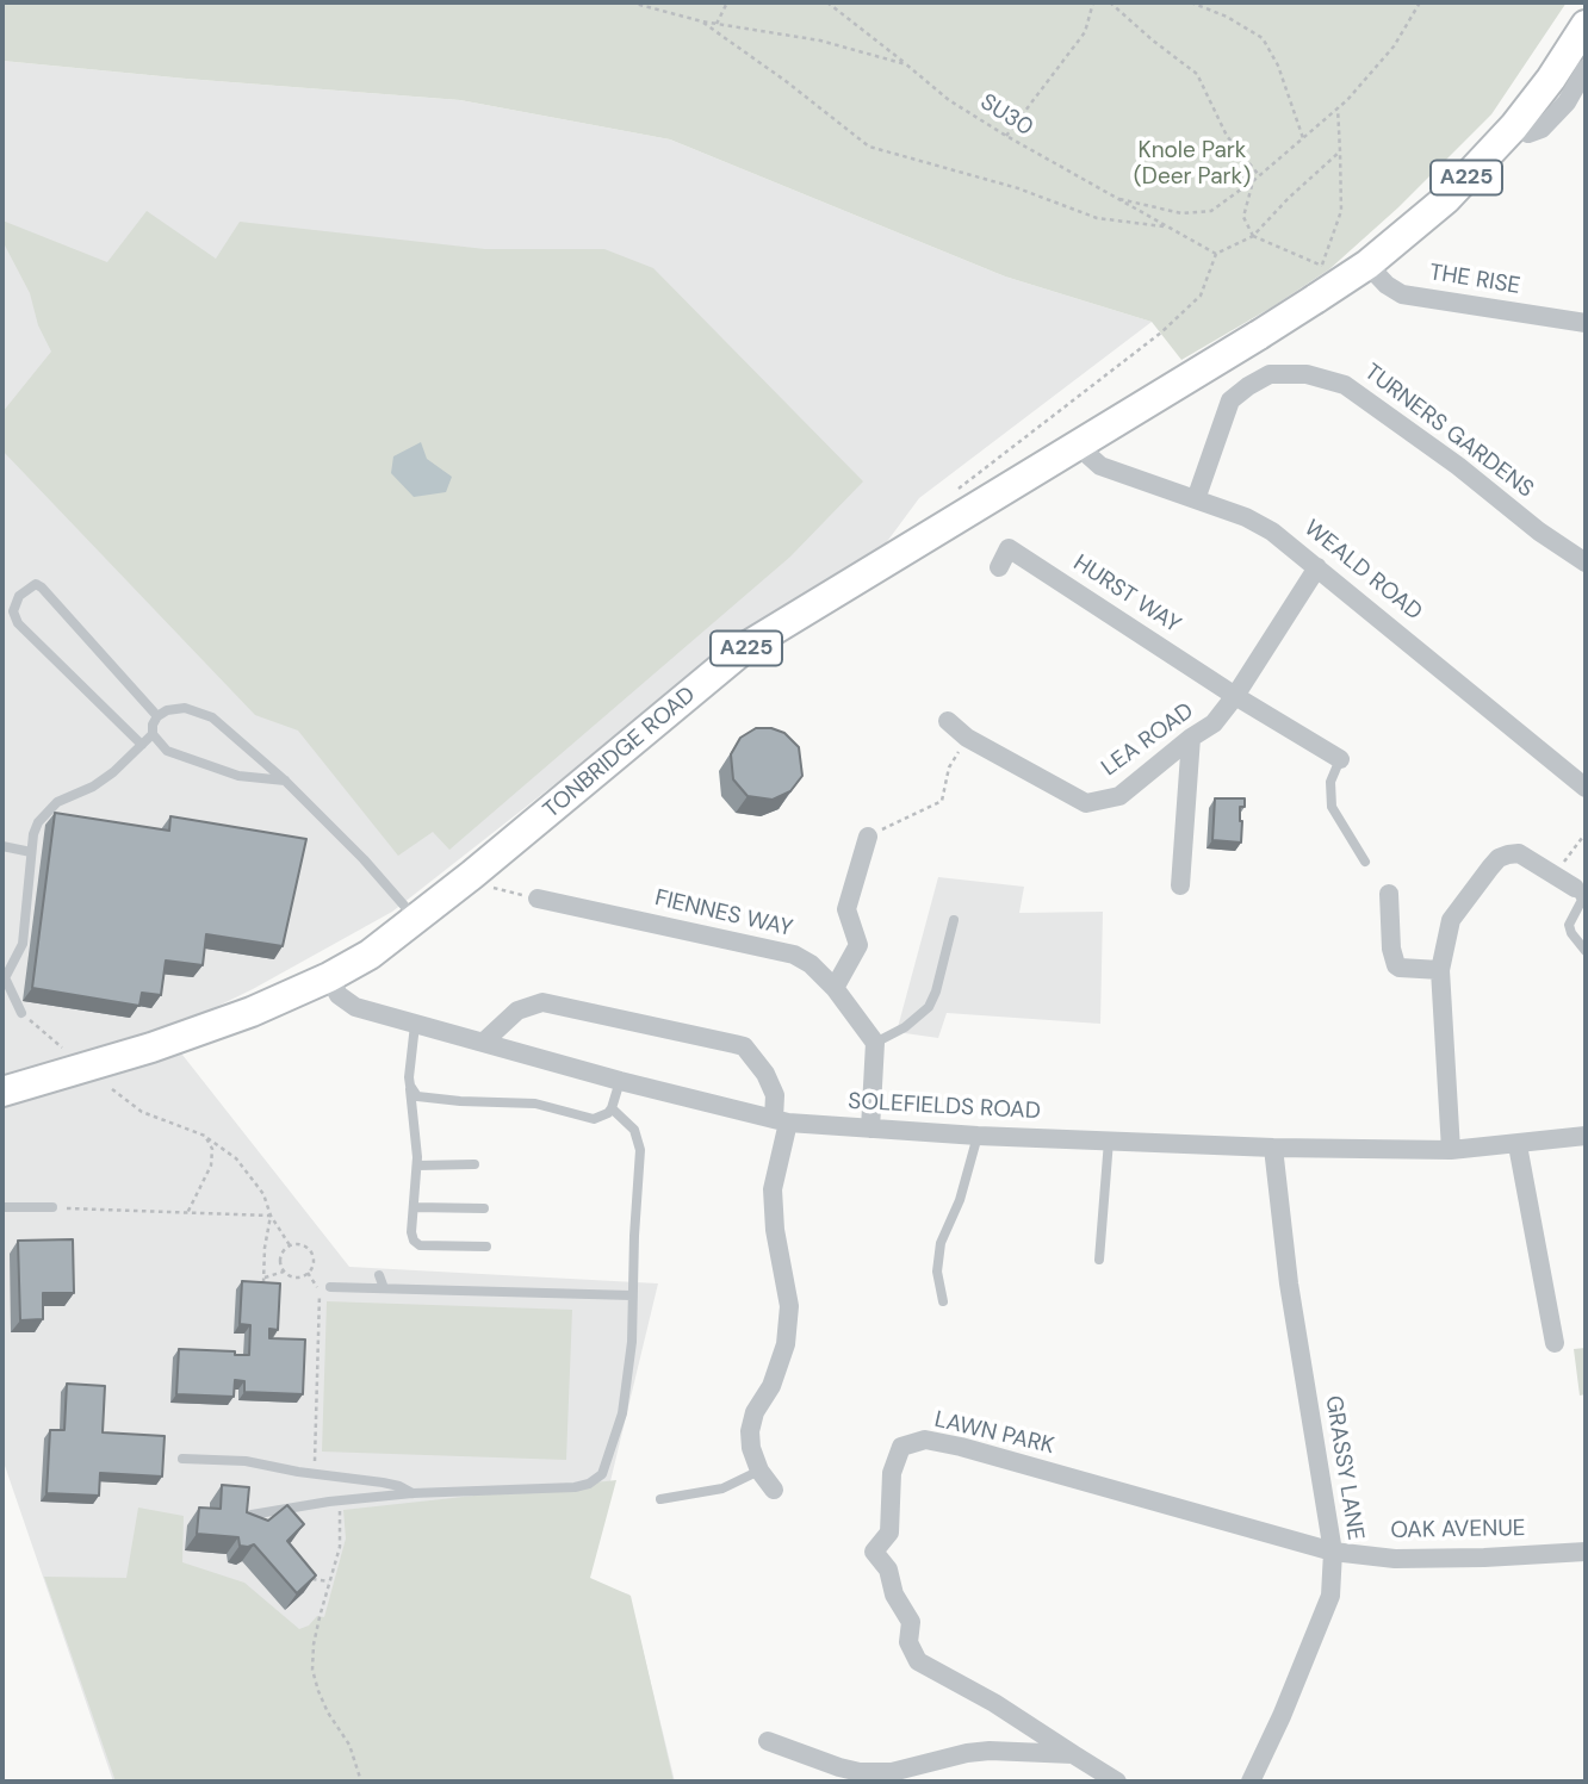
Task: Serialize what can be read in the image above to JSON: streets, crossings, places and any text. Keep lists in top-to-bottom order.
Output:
{
  "streets": {
    "main road": ["A225", "TONBRIDGE ROAD"],
    "street": [
      "THE RISE",
      "TURNERS GARDENS",
      "WEALD ROAD",
      "HURST WAY",
      "LEA ROAD",
      "FIENNES WAY",
      "SOLEFIELDS ROAD",
      "LAWN PARK",
      "GRASSY LANE",
      "OAK AVENUE"
    ],
    "path": ["SU30"]
  },
  "crossings": [
    ["A225", "THE RISE"],
    ["A225", "TONBRIDGE ROAD"],
    ["THE RISE", "TONBRIDGE ROAD"],
    ["TURNERS GARDENS", "WEALD ROAD"],
    ["WEALD ROAD", "LEA ROAD"],
    ["WEALD ROAD", "TONBRIDGE ROAD"],
    ["HURST WAY", "LEA ROAD"],
    ["TONBRIDGE ROAD", "SOLEFIELDS ROAD"],
    ["SOLEFIELDS ROAD", "GRASSY LANE"],
    ["LAWN PARK", "GRASSY LANE"],
    ["LAWN PARK", "OAK AVENUE"],
    ["GRASSY LANE", "OAK AVENUE"]
  ],
  "parks": ["Knole Park (Deer Park)"]
}
